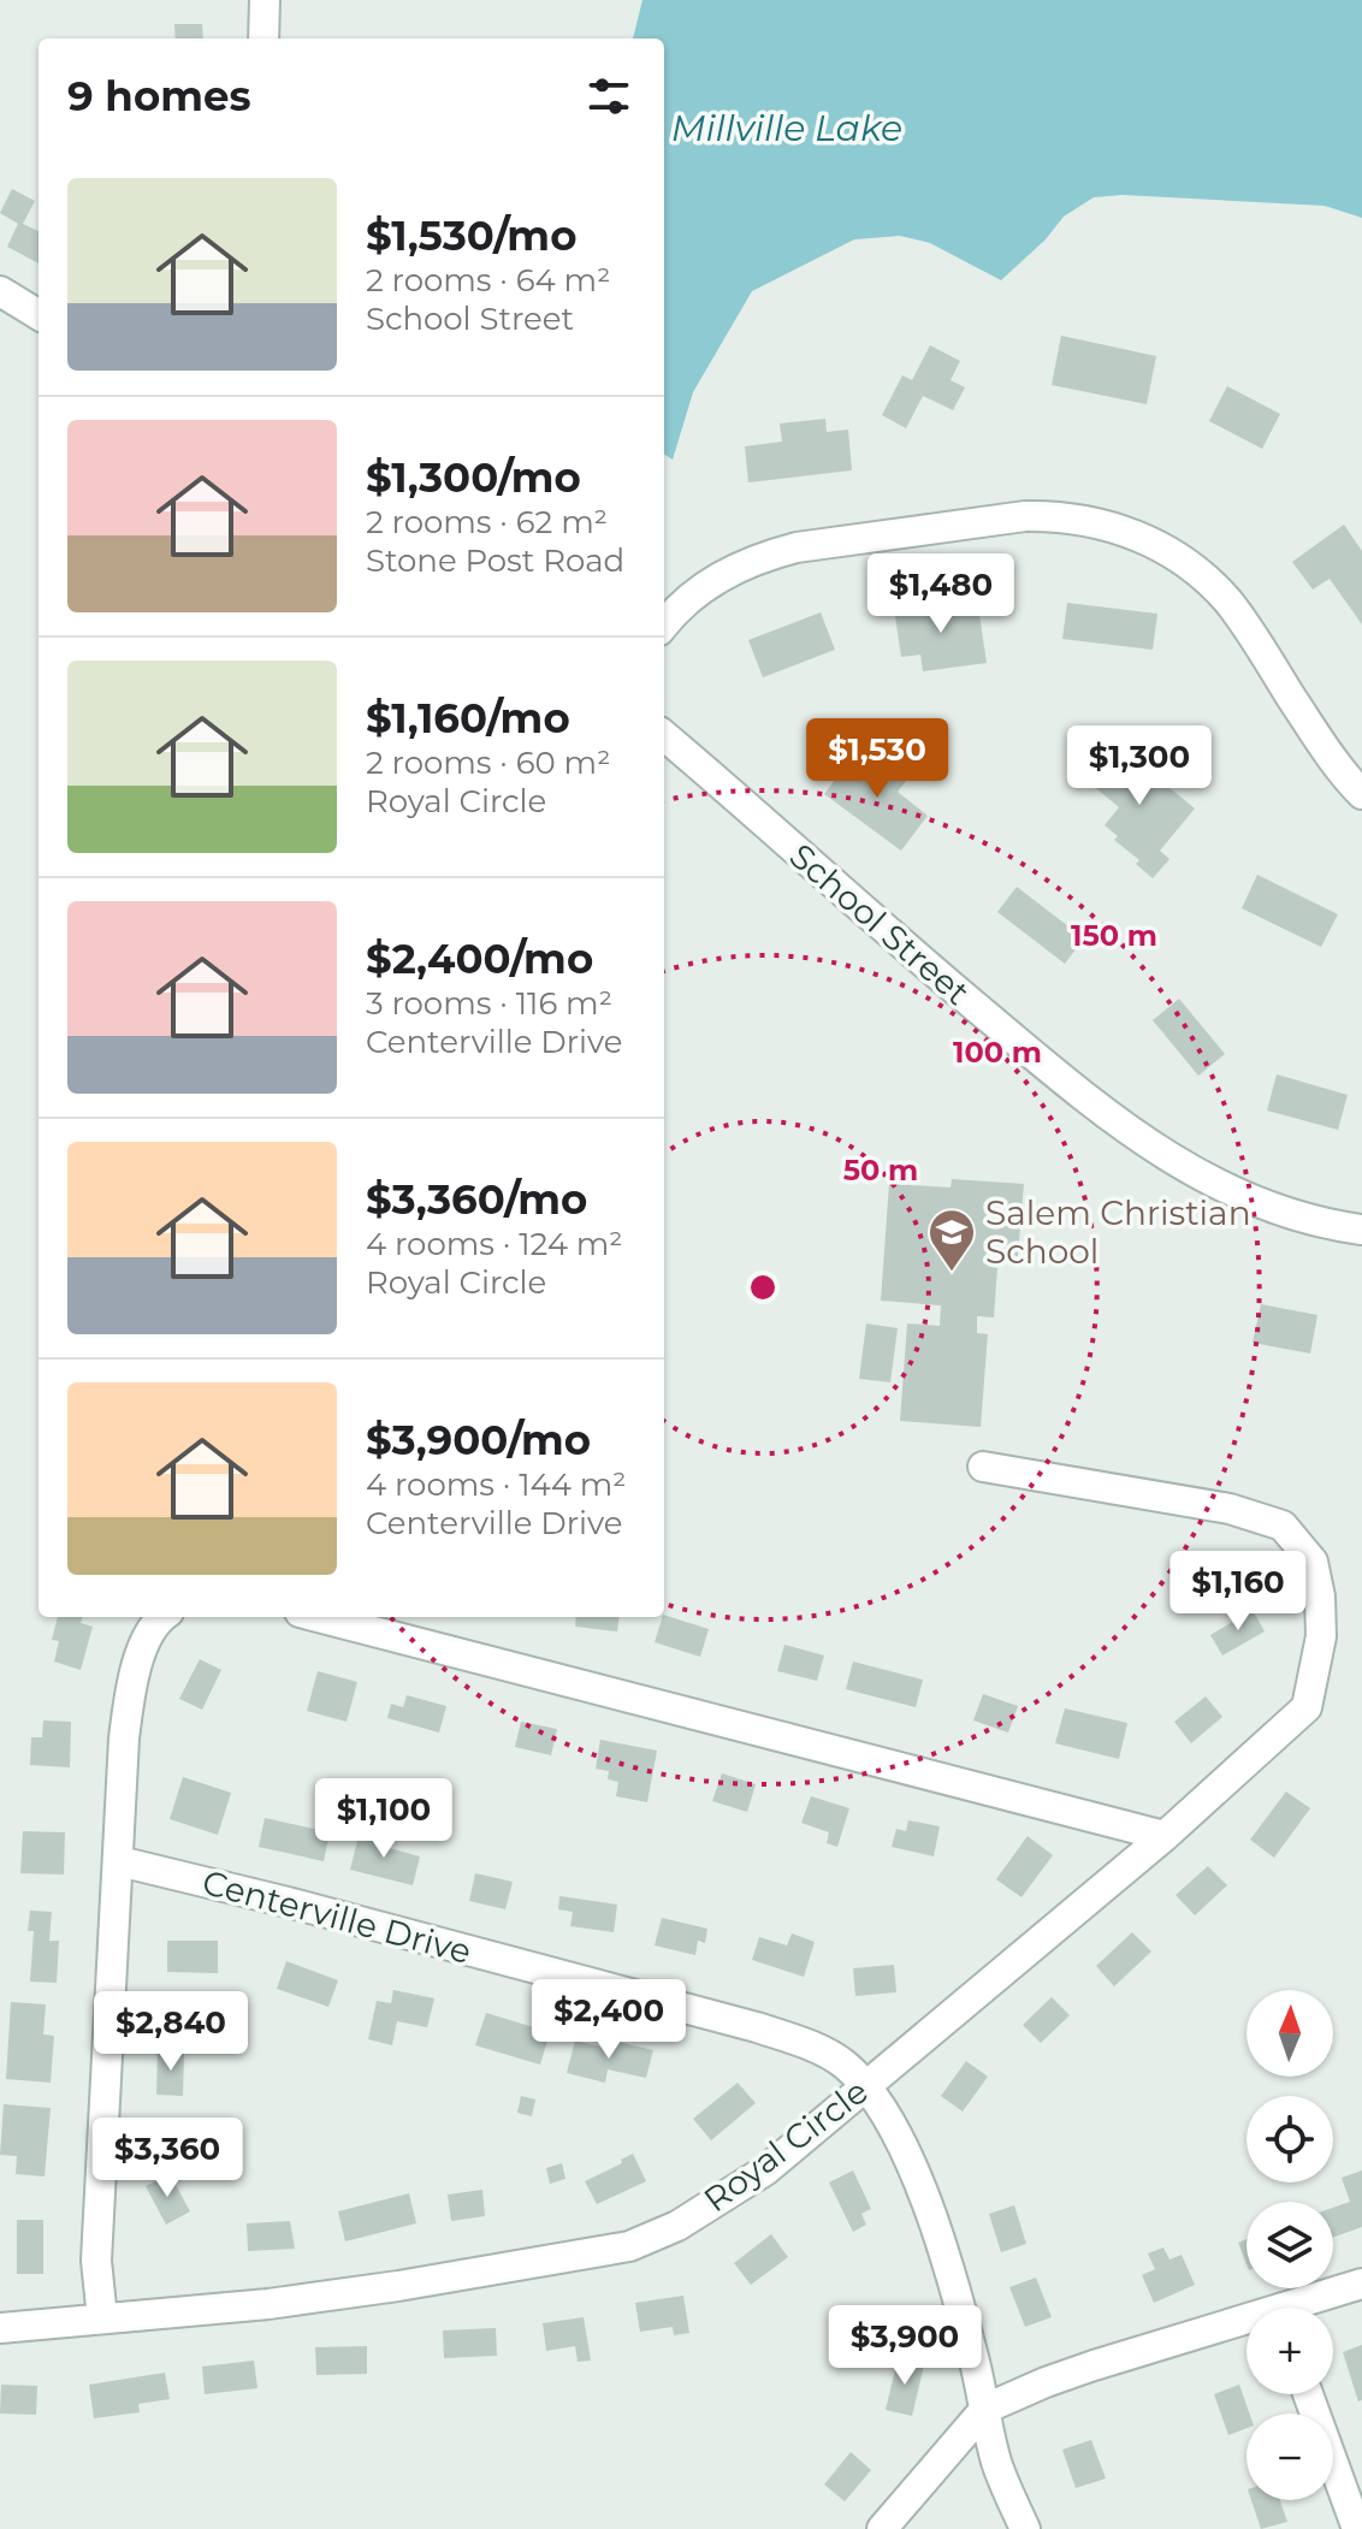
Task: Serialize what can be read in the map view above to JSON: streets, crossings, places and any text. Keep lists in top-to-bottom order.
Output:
{
  "streets": {
    "street": ["School Street", "Centerville Drive", "Royal Circle"]
  },
  "crossings": [
    ["Centerville Drive", "Royal Circle"]
  ],
  "water": ["Millville Lake"],
  "places": {
    "school or university": ["Salem Christian School"]
  },
  "north": "top",
  "page": {
    "heading": "9 homes",
    "list": [
      {
        "name": "$1,530/mo",
        "note": "2 rooms · 64 m² · School Street"
      },
      {
        "name": "$1,300/mo",
        "note": "2 rooms · 62 m² · Stone Post Road"
      },
      {
        "name": "$1,160/mo",
        "note": "2 rooms · 60 m² · Royal Circle"
      },
      {
        "name": "$2,400/mo",
        "note": "3 rooms · 116 m² · Centerville Drive"
      },
      {
        "name": "$3,360/mo",
        "note": "4 rooms · 124 m² · Royal Circle"
      },
      {
        "name": "$3,900/mo",
        "note": "4 rooms · 144 m² · Centerville Drive"
      }
    ],
    "price": [
      "$1,480",
      "$1,530",
      "$1,300",
      "$1,160",
      "$1,100",
      "$2,400",
      "$2,840",
      "$3,360",
      "$3,900"
    ],
    "map_buttons": ["+", "−"]
  },
  "rings": ["150 m", "100 m", "50 m"]
}
